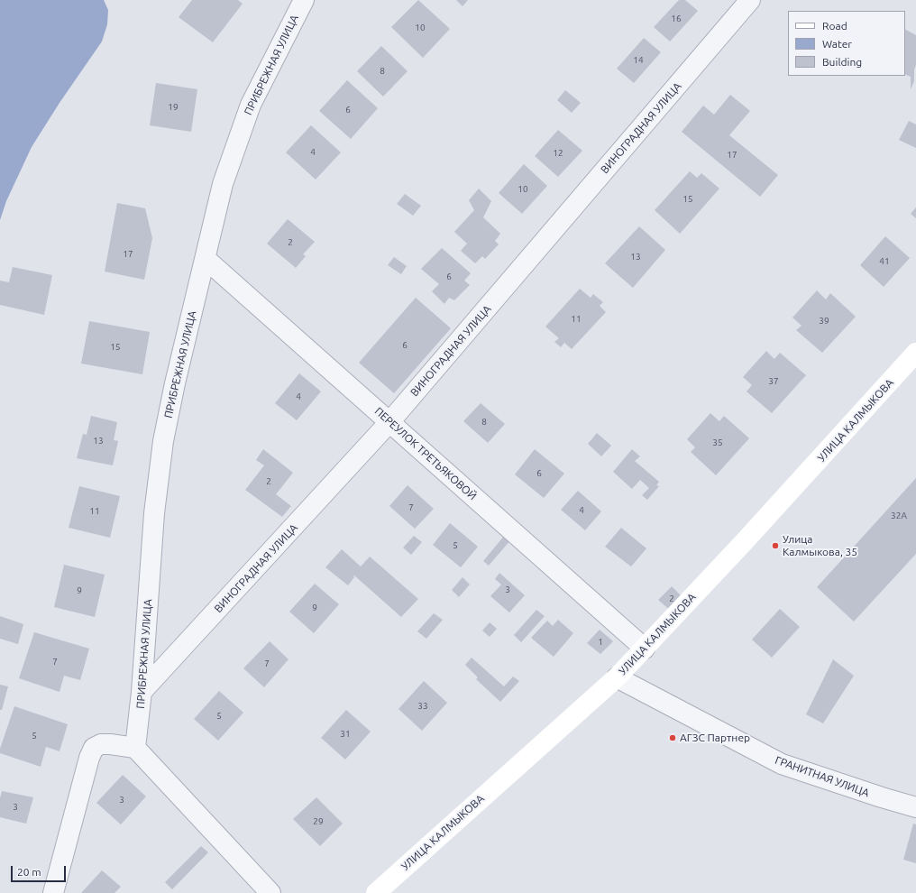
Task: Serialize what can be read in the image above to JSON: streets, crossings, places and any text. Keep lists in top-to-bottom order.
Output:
{
  "streets": {
    "main road": ["УЛИЦА КАЛМЫКОВА"],
    "street": [
      "ПРИБРЕЖНАЯ УЛИЦА",
      "ВИНОГРАДНАЯ УЛИЦА",
      "ПЕРЕУЛОК ТРЕТЬЯКОВОЙ",
      "ГРАНИТНАЯ УЛИЦА"
    ]
  },
  "crossings": [
    ["ПРИБРЕЖНАЯ УЛИЦА", "ВИНОГРАДНАЯ УЛИЦА"],
    ["ПРИБРЕЖНАЯ УЛИЦА", "ПЕРЕУЛОК ТРЕТЬЯКОВОЙ"],
    ["ВИНОГРАДНАЯ УЛИЦА", "ПЕРЕУЛОК ТРЕТЬЯКОВОЙ"],
    ["УЛИЦА КАЛМЫКОВА", "ПЕРЕУЛОК ТРЕТЬЯКОВОЙ"],
    ["УЛИЦА КАЛМЫКОВА", "ГРАНИТНАЯ УЛИЦА"]
  ],
  "places": ["Улица Калмыкова, 35", "АГЗС Партнер"],
  "house_numbers": [
    "16",
    "10",
    "14",
    "8",
    "19",
    "6",
    "4",
    "12",
    "17",
    "10",
    "15",
    "2",
    "17",
    "13",
    "41",
    "6",
    "11",
    "39",
    "6",
    "15",
    "37",
    "4",
    "8",
    "13",
    "35",
    "6",
    "2",
    "7",
    "4",
    "11",
    "32А",
    "5",
    "3",
    "9",
    "2",
    "9",
    "1",
    "7",
    "7",
    "33",
    "5",
    "31",
    "5",
    "3",
    "3",
    "29"
  ],
  "legend": ["Road", "Water", "Building"],
  "scale_bar": "20 m"
}
